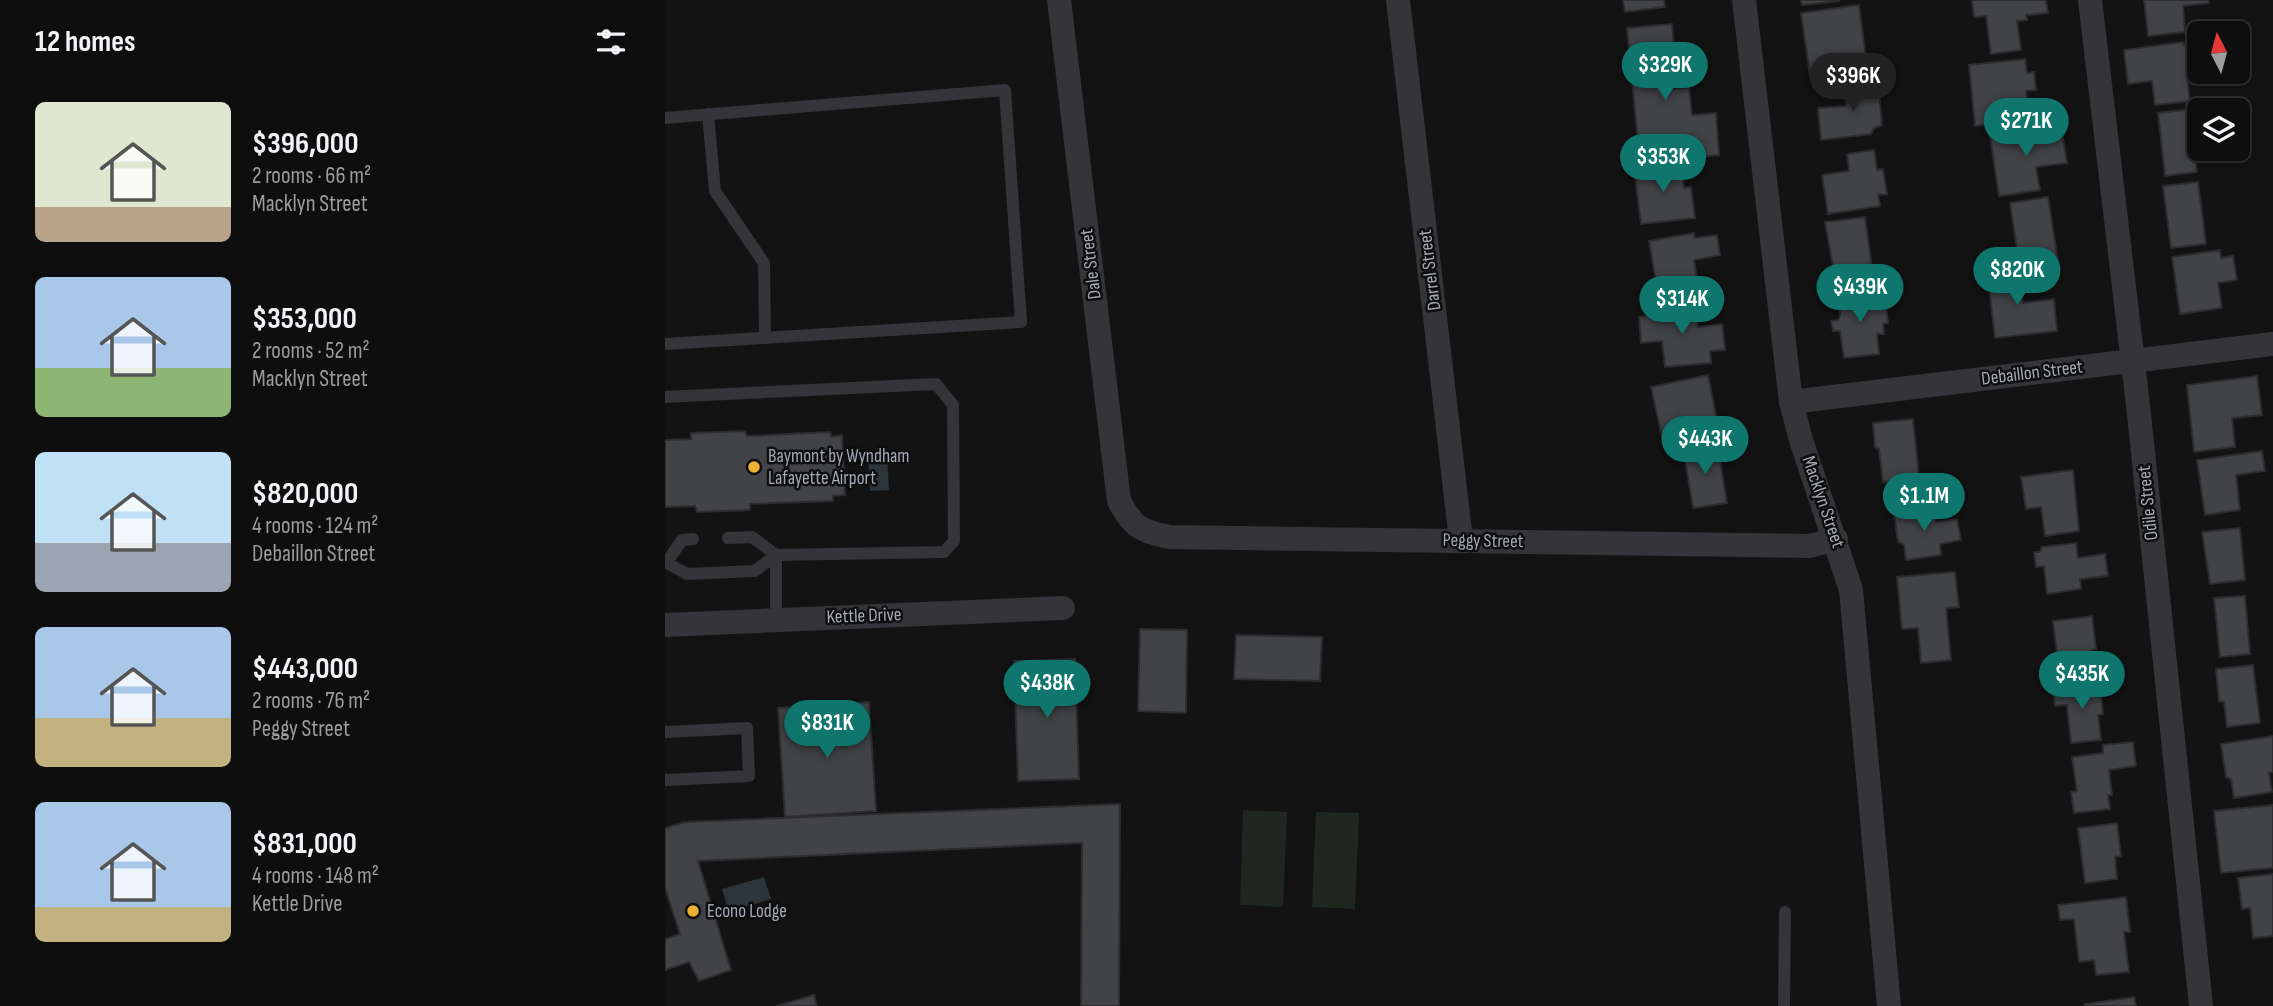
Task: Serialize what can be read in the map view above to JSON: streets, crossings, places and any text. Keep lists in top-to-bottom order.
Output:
{
  "streets": {
    "street": [
      "Dale Street",
      "Darrel Street",
      "Debaillon Street",
      "Macklyn Street",
      "Odile Street",
      "Peggy Street",
      "Kettle Drive"
    ]
  },
  "crossings": [
    ["Dale Street", "Peggy Street"],
    ["Darrel Street", "Peggy Street"],
    ["Debaillon Street", "Macklyn Street"],
    ["Debaillon Street", "Odile Street"],
    ["Macklyn Street", "Peggy Street"]
  ],
  "places": ["Baymont by Wyndham Lafayette Airport", "Econo Lodge"],
  "north": "top",
  "page": {
    "heading": "12 homes",
    "price": [
      "$329K",
      "$396K",
      "$271K",
      "$353K",
      "$820K",
      "$439K",
      "$314K",
      "$443K",
      "$1.1M",
      "$435K",
      "$438K",
      "$831K"
    ],
    "list": [
      {
        "name": "$396,000",
        "note": "2 rooms · 66 m² · Macklyn Street"
      },
      {
        "name": "$353,000",
        "note": "2 rooms · 52 m² · Macklyn Street"
      },
      {
        "name": "$820,000",
        "note": "4 rooms · 124 m² · Debaillon Street"
      },
      {
        "name": "$443,000",
        "note": "2 rooms · 76 m² · Peggy Street"
      },
      {
        "name": "$831,000",
        "note": "4 rooms · 148 m² · Kettle Drive"
      }
    ]
  }
}
